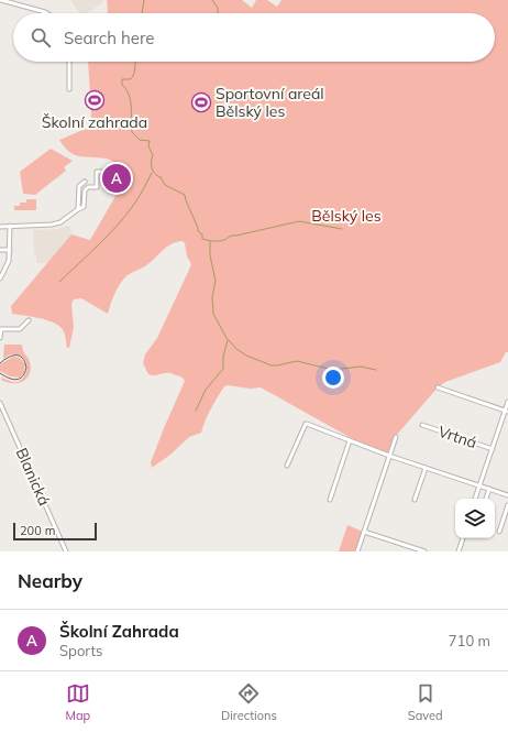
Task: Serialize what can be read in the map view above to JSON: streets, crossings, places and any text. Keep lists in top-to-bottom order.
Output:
{
  "streets": {
    "street": ["Vrtná", "Blanická"]
  },
  "parks": ["Bělský les"],
  "places": {
    "sports": ["Školní zahrada", "Sportovní areál Bělský les"]
  },
  "scale_bar": "200 m",
  "page": {
    "search": "Search here",
    "pins": "A",
    "scale": "200 m",
    "heading": "Nearby",
    "list": [
      {
        "mark": "A",
        "name": "Školní Zahrada",
        "note": "Sports",
        "value": "710 m"
      }
    ],
    "nav": ["Map", "Directions", "Saved"]
  }
}
